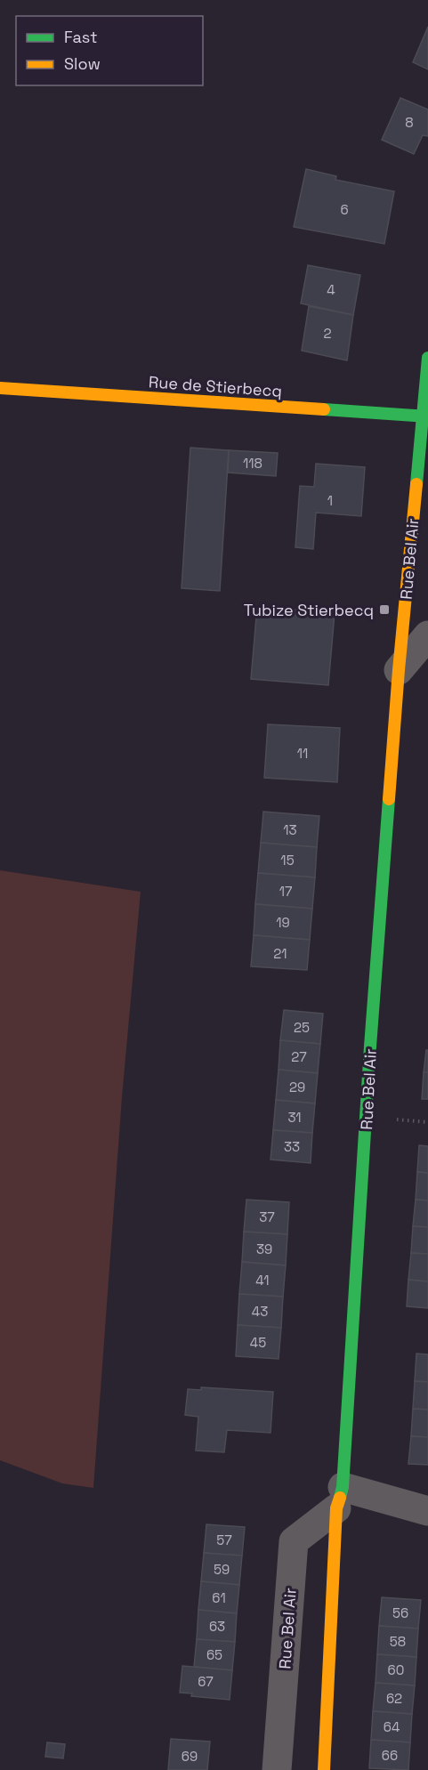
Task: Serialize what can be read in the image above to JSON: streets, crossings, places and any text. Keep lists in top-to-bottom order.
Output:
{
  "streets": {
    "street": ["Rue de Stierbecq", "Rue Bel Air"]
  },
  "crossings": [
    ["Rue de Stierbecq", "Rue Bel Air"]
  ],
  "places": {
    "transit": ["Tubize Stierbecq"]
  },
  "house_numbers": [
    "8",
    "6",
    "4",
    "2",
    "118",
    "1",
    "11",
    "13",
    "15",
    "17",
    "19",
    "21",
    "25",
    "27",
    "29",
    "31",
    "33",
    "37",
    "39",
    "41",
    "43",
    "45",
    "57",
    "59",
    "61",
    "56",
    "63",
    "58",
    "65",
    "60",
    "67",
    "62",
    "64",
    "66",
    "69"
  ],
  "legend": ["Fast", "Slow"]
}
